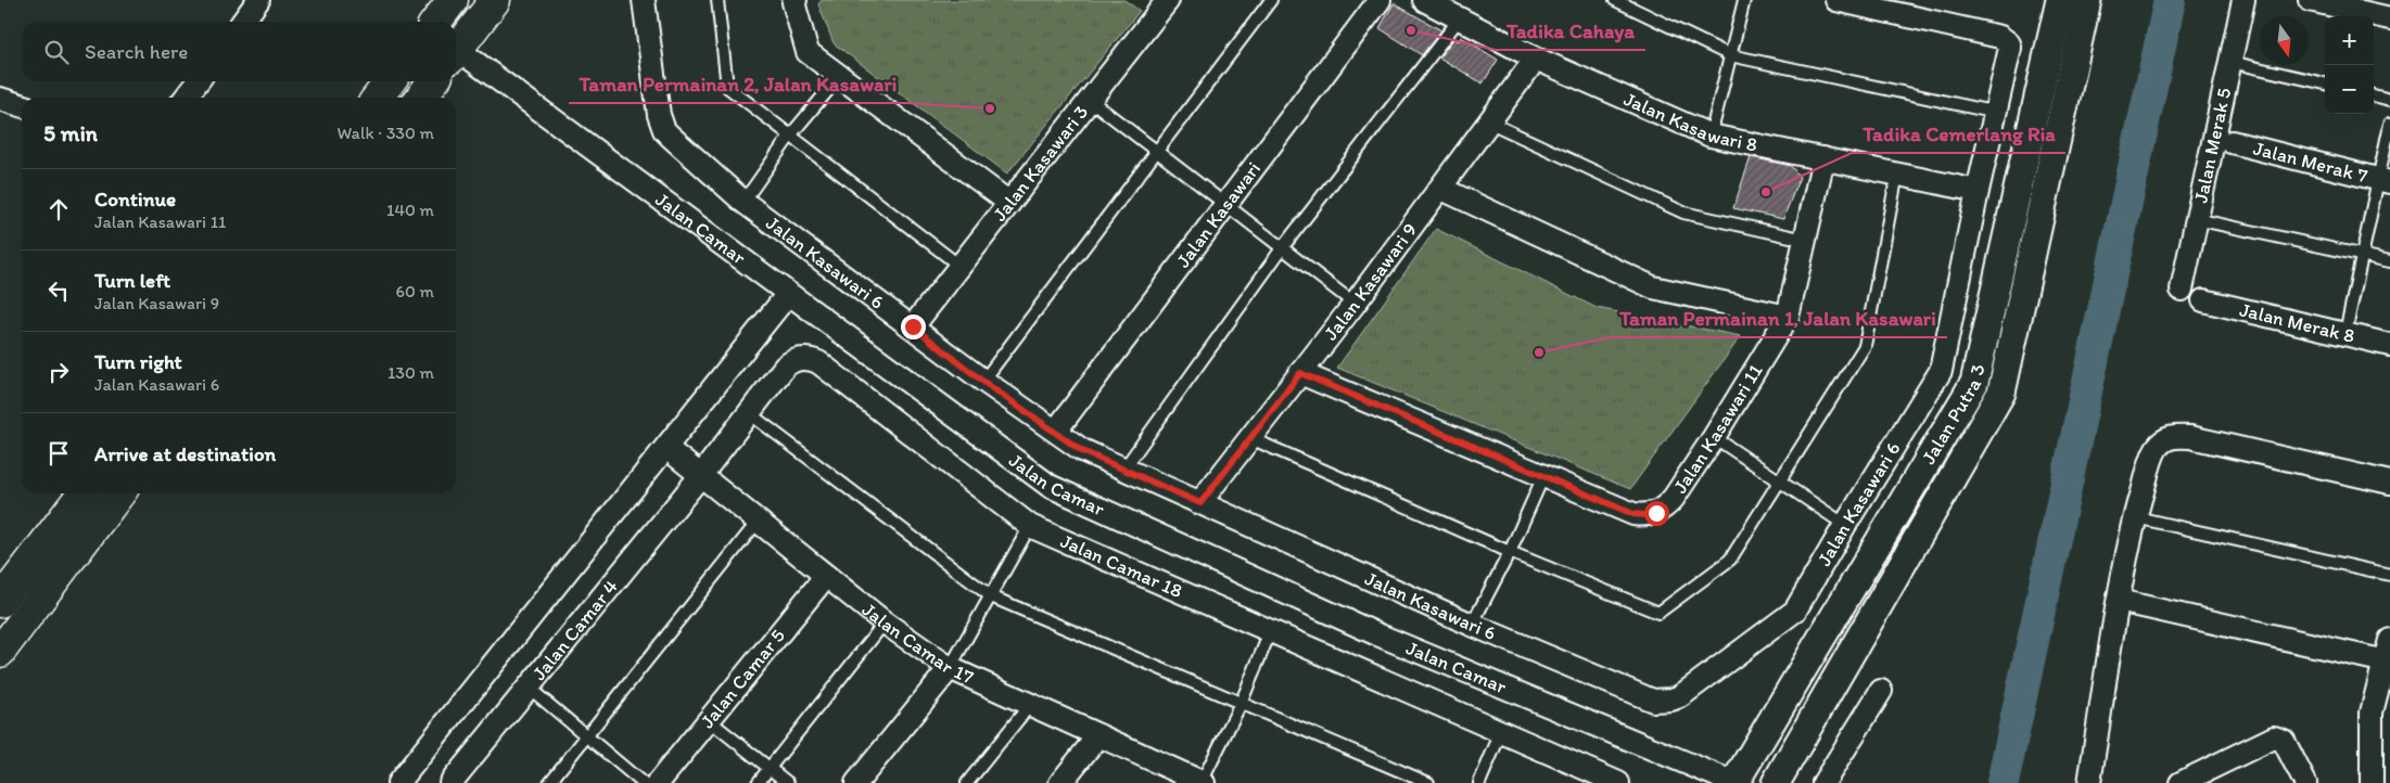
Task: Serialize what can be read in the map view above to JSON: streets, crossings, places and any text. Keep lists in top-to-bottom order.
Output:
{
  "streets": {
    "street": [
      "Jalan Kasawari 8",
      "Jalan Merak 5",
      "Jalan Merak 7",
      "Jalan Kasawari 3",
      "Jalan Kasawari",
      "Jalan Camar",
      "Jalan Kasawari 6",
      "Jalan Kasawari 9",
      "Jalan Merak 8",
      "Jalan Putra 3",
      "Jalan Kasawari 11",
      "Jalan Camar 18",
      "Jalan Camar 4",
      "Jalan Camar 17",
      "Jalan Camar 5"
    ]
  },
  "crossings": [
    ["Jalan Kasawari 8", "Jalan Kasawari 6"],
    ["Jalan Kasawari 8", "Jalan Kasawari 9"],
    ["Jalan Kasawari 8", "Jalan Kasawari 11"],
    ["Jalan Kasawari 3", "Jalan Kasawari 6"],
    ["Jalan Kasawari", "Jalan Kasawari 6"],
    ["Jalan Camar", "Jalan Putra 3"],
    ["Jalan Kasawari 6", "Jalan Kasawari 9"],
    ["Jalan Kasawari 9", "Jalan Kasawari 11"],
    ["Jalan Camar 18", "Jalan Camar 4"],
    ["Jalan Camar 18", "Jalan Camar 17"],
    ["Jalan Camar 4", "Jalan Camar 17"],
    ["Jalan Camar 17", "Jalan Camar 5"]
  ],
  "places": [
    "Tadika Cahaya",
    "Taman Permainan 2, Jalan Kasawari",
    "Tadika Cemerlang Ria",
    "Taman Permainan 1, Jalan Kasawari"
  ],
  "north": "bottom",
  "page": {
    "map_buttons": ["+", "−"],
    "search": "Search here",
    "heading": ["5 min", "Walk · 330 m"],
    "list": [
      ["Continue", "Jalan Kasawari 11", "140 m"],
      ["Turn left", "Jalan Kasawari 9", "60 m"],
      ["Turn right", "Jalan Kasawari 6", "130 m"],
      "Arrive at destination"
    ]
  }
}
